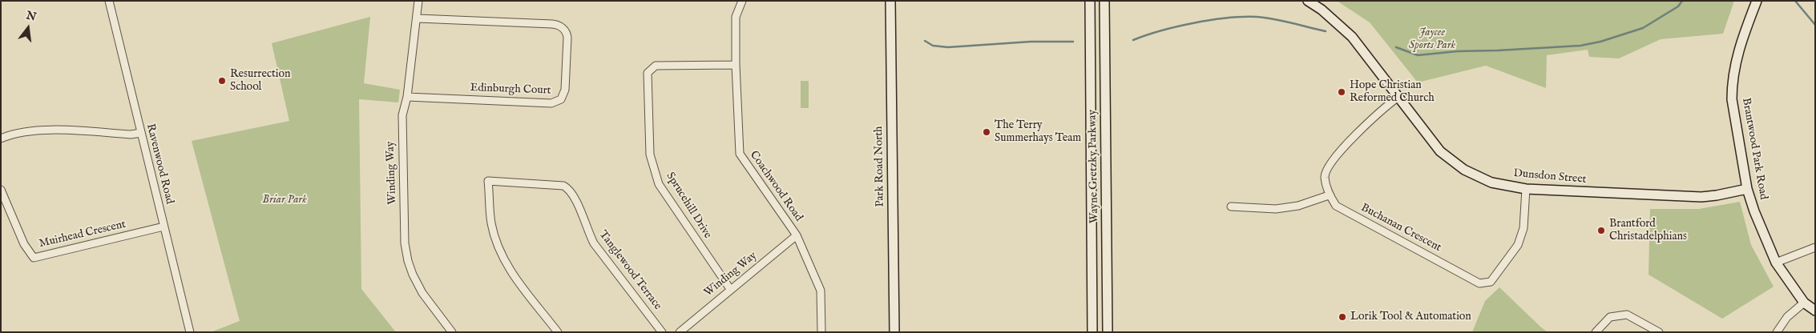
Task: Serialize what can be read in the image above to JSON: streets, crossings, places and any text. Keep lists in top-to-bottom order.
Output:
{
  "streets": {
    "main road": [
      "Brantwood Park Road",
      "Park Road North",
      "Wayne Gretzky Parkway",
      "Dunsdon Street"
    ],
    "street": [
      "Edinburgh Court",
      "Ravenwood Road",
      "Winding Way",
      "Coachwood Road",
      "Sprucehill Drive",
      "Buchanan Crescent",
      "Muirhead Crescent",
      "Tanglewood Terrace"
    ]
  },
  "crossings": [
    ["Edinburgh Court", "Winding Way"],
    ["Brantwood Park Road", "Dunsdon Street"],
    ["Ravenwood Road", "Muirhead Crescent"],
    ["Winding Way", "Coachwood Road"],
    ["Winding Way", "Sprucehill Drive"],
    ["Dunsdon Street", "Buchanan Crescent"],
    ["Coachwood Road", "Sprucehill Drive"]
  ],
  "parks": ["Jaycee Sports Park", "Briar Park"],
  "places": [
    "Resurrection School",
    "Hope Christian Reformed Church",
    "The Terry Summerhays Team",
    "Brantford Christadelphians",
    "Lorik Tool & Automation"
  ],
  "north": "top"
}
